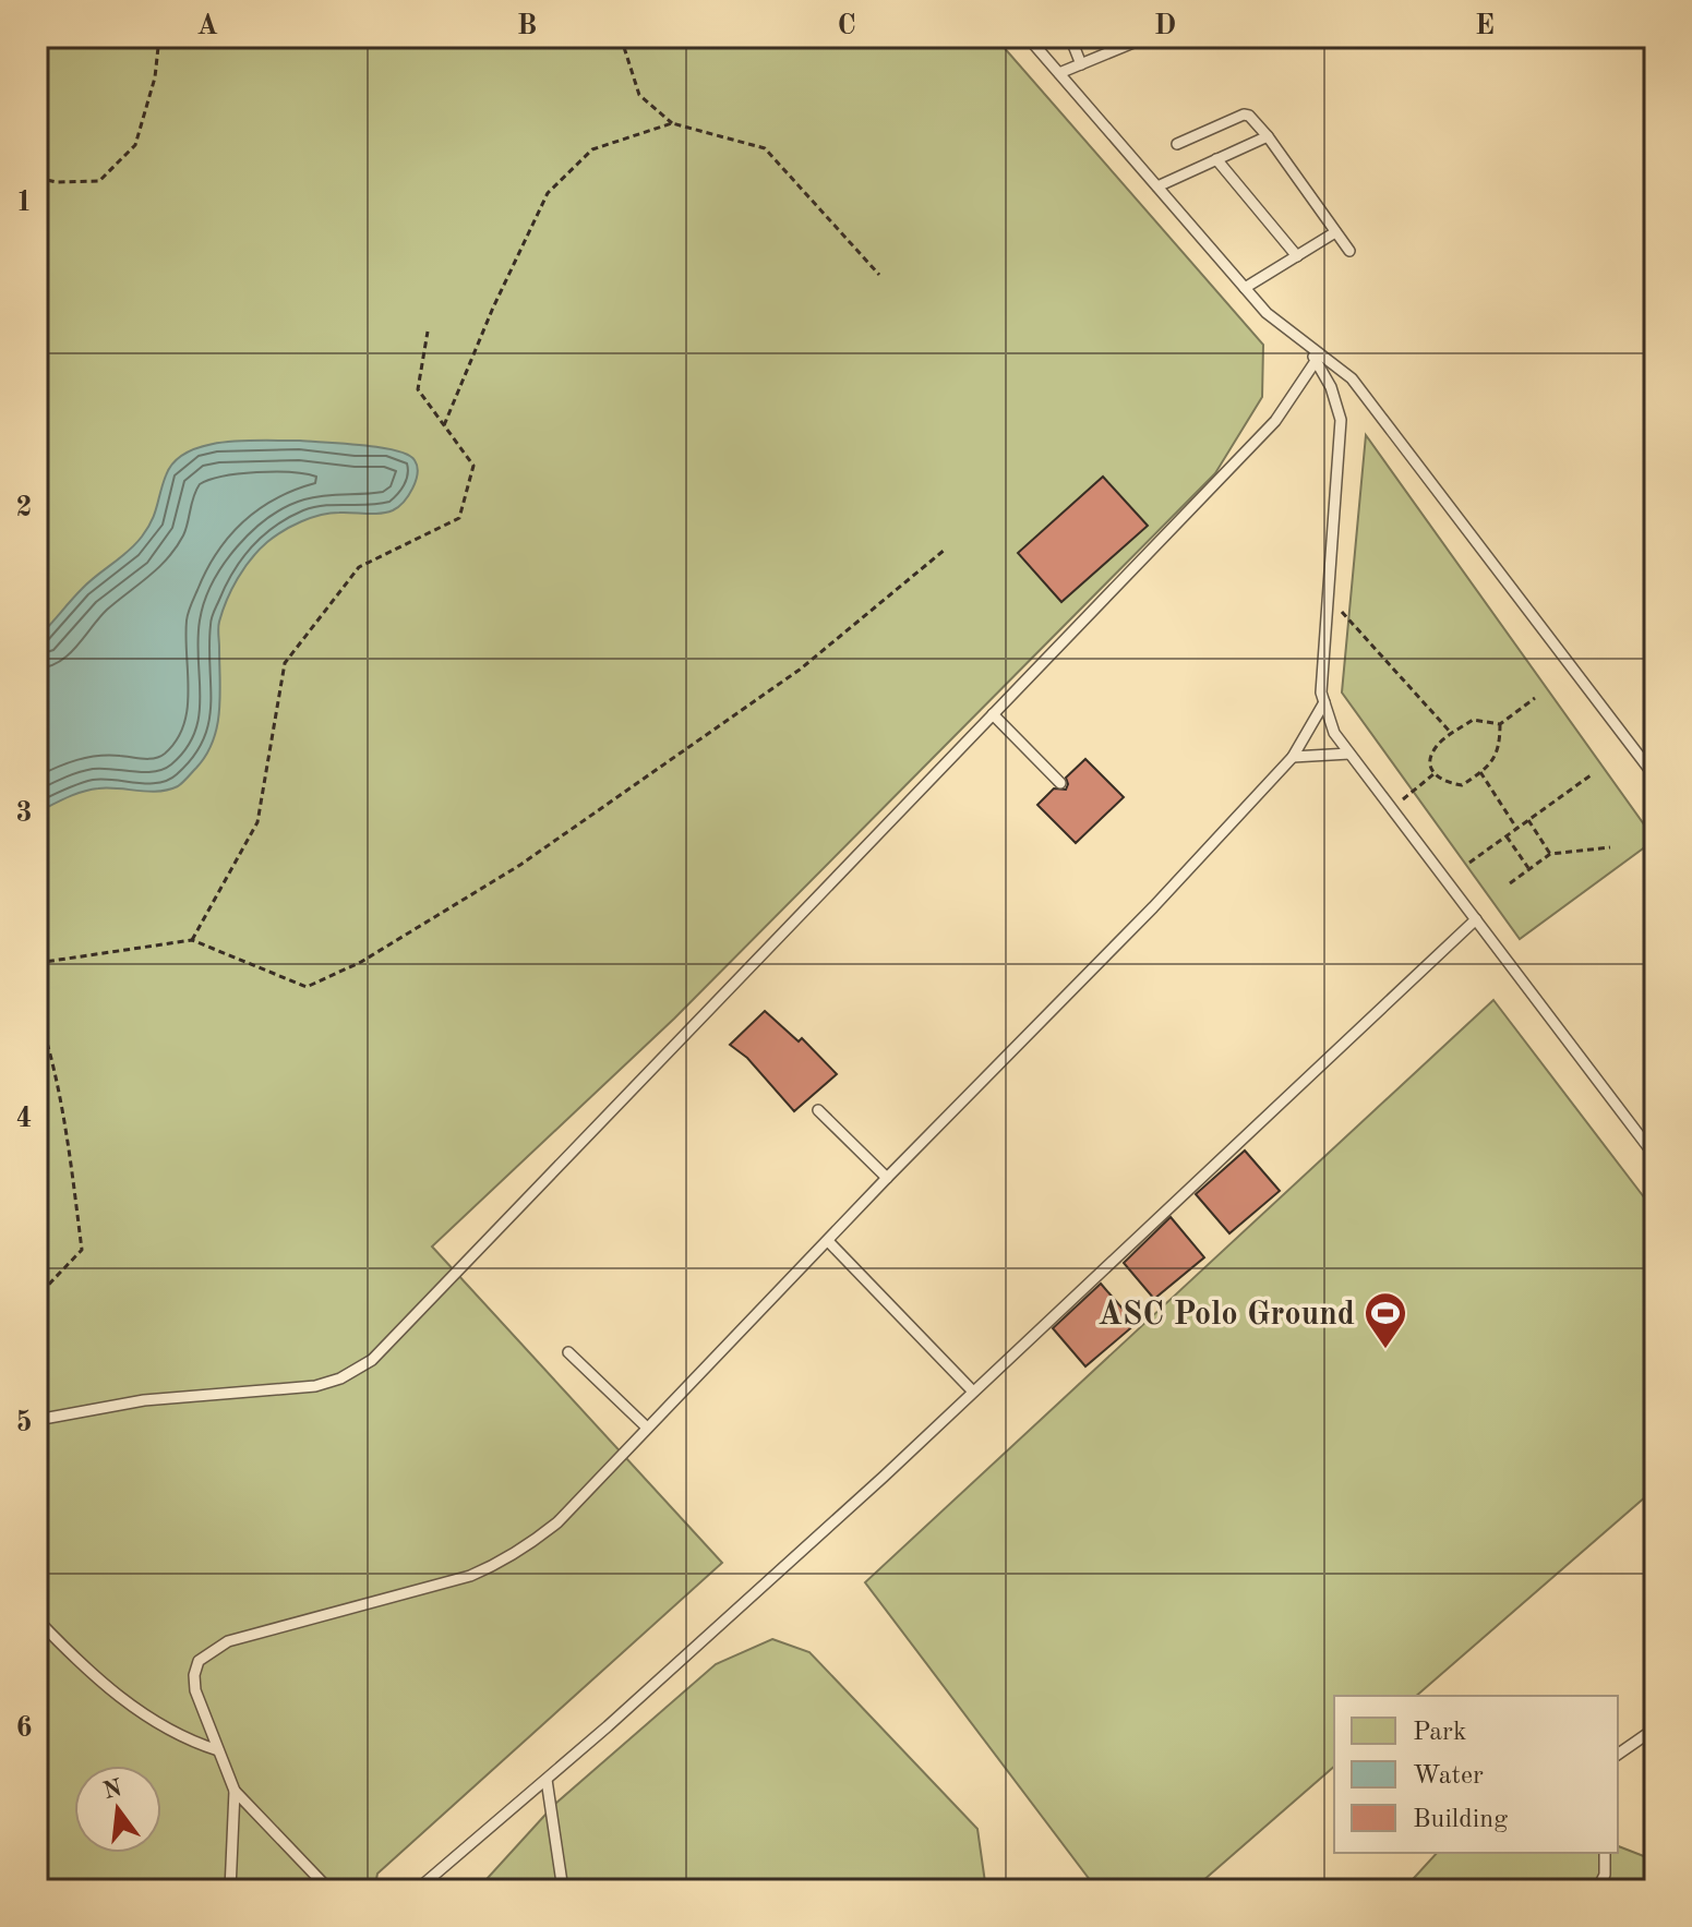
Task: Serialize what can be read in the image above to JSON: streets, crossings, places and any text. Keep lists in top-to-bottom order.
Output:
{
  "places": {
    "sports": ["ASC Polo Ground"]
  },
  "legend": ["Park", "Water", "Building"],
  "north": "top",
  "grid": {
    "columns": [
      "A",
      "B",
      "C",
      "D",
      "E"
    ],
    "rows": [
      "1",
      "2",
      "3",
      "4",
      "5",
      "6"
    ]
  }
}
